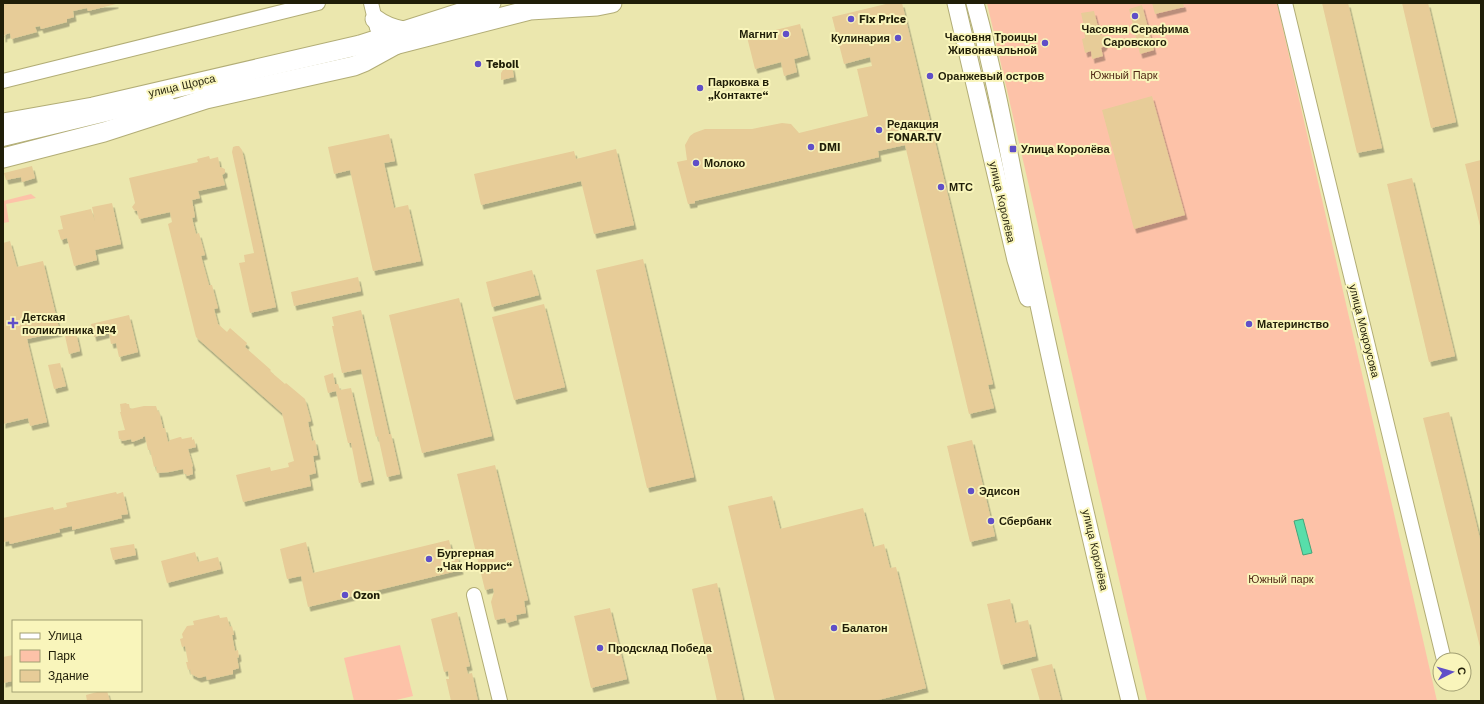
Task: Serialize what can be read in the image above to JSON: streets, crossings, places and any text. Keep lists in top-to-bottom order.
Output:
{
  "streets": {
    "main road": ["улица Щорса"],
    "street": ["улица Королёва", "улица Мокроусова"]
  },
  "parks": ["Южный Парк", "Южный парк"],
  "places": {
    "other": [
      "Часовня Серафима Саровского",
      "Fix Price",
      "Магнит",
      "Кулинария",
      "Часовня Троицы Живоначальной",
      "Teboil",
      "Оранжевый остров",
      "Парковка в „Контакте“",
      "Редакция FONAR.TV",
      "DMI",
      "Молоко",
      "МТС",
      "Материнство",
      "Эдисон",
      "Сбербанк",
      "Бургерная „Чак Норрис“",
      "Ozon",
      "Балатон",
      "Продсклад Победа"
    ],
    "transit": ["Улица Королёва"],
    "health": ["Детская поликлиника №4"]
  },
  "legend": ["Улица", "Парк", "Здание"],
  "north": "right"
}
